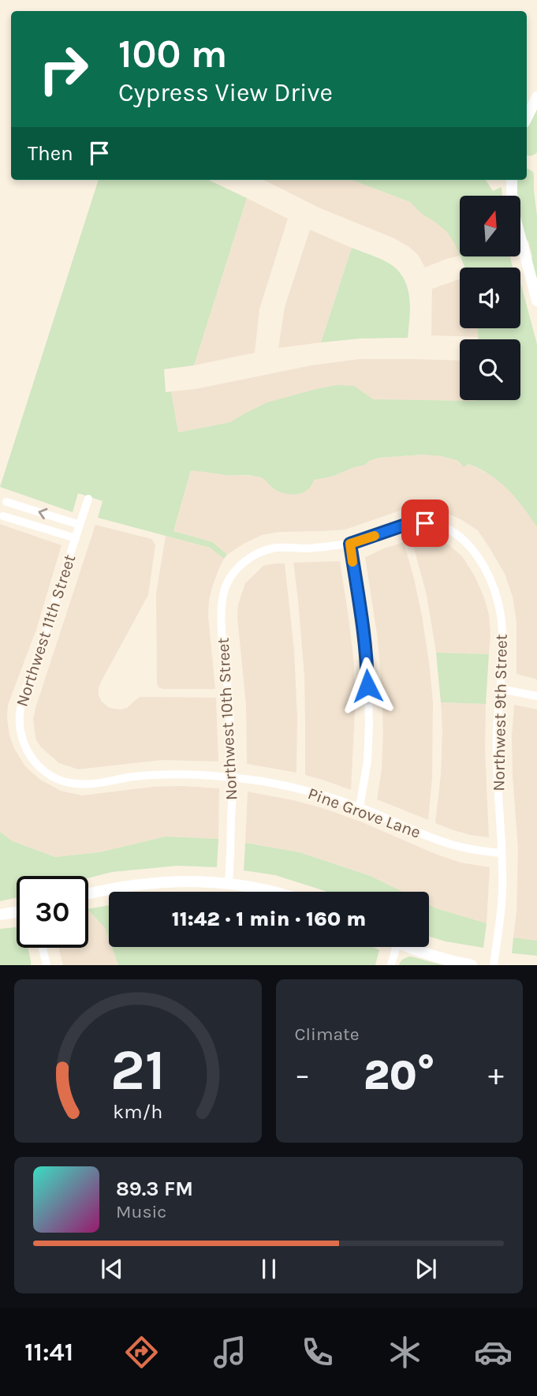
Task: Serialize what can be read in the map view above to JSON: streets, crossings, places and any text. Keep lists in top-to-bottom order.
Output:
{
  "streets": {
    "street": [
      "Northwest 11th Street",
      "Northwest 9th Street",
      "Northwest 10th Street",
      "Pine Grove Lane"
    ]
  },
  "crossings": [
    ["Northwest 11th Street", "Pine Grove Lane"],
    ["Northwest 9th Street", "Northwest 10th Street"],
    ["Northwest 9th Street", "Pine Grove Lane"],
    ["Northwest 10th Street", "Pine Grove Lane"]
  ],
  "north": "top",
  "page": {
    "turn": ["100 m", "Cypress View Drive"],
    "then": "Then",
    "limit": "30",
    "trip": "11:42 · 1 min · 160 m",
    "tile": "Climate",
    "heat": ["−", "20°", "+"],
    "song": ["89.3 FM", "Music"],
    "tabs": "11:41",
    "gauge": ["21", "km/h"]
  }
}
